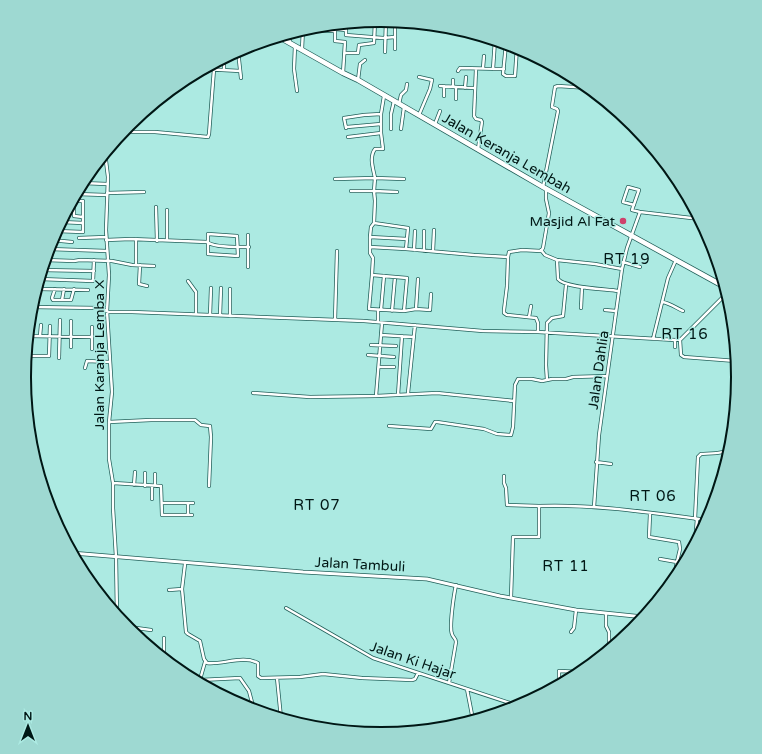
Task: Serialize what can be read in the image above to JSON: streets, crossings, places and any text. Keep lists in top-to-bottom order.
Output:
{
  "streets": {
    "main road": ["Jalan Keranja Lembah"],
    "street": [
      "Jalan Karanja Lemba X",
      "Jalan Dahlia",
      "Jalan Tambuli",
      "Jalan Ki Hajar"
    ]
  },
  "crossings": [
    ["Jalan Keranja Lembah", "Jalan Dahlia"],
    ["Jalan Karanja Lemba X", "Jalan Tambuli"]
  ],
  "districts": [
    "RT 19",
    "RT 16",
    "RT 06",
    "RT 07",
    "RT 11"
  ],
  "places": ["Masjid Al Fat"],
  "north": "top"
}
